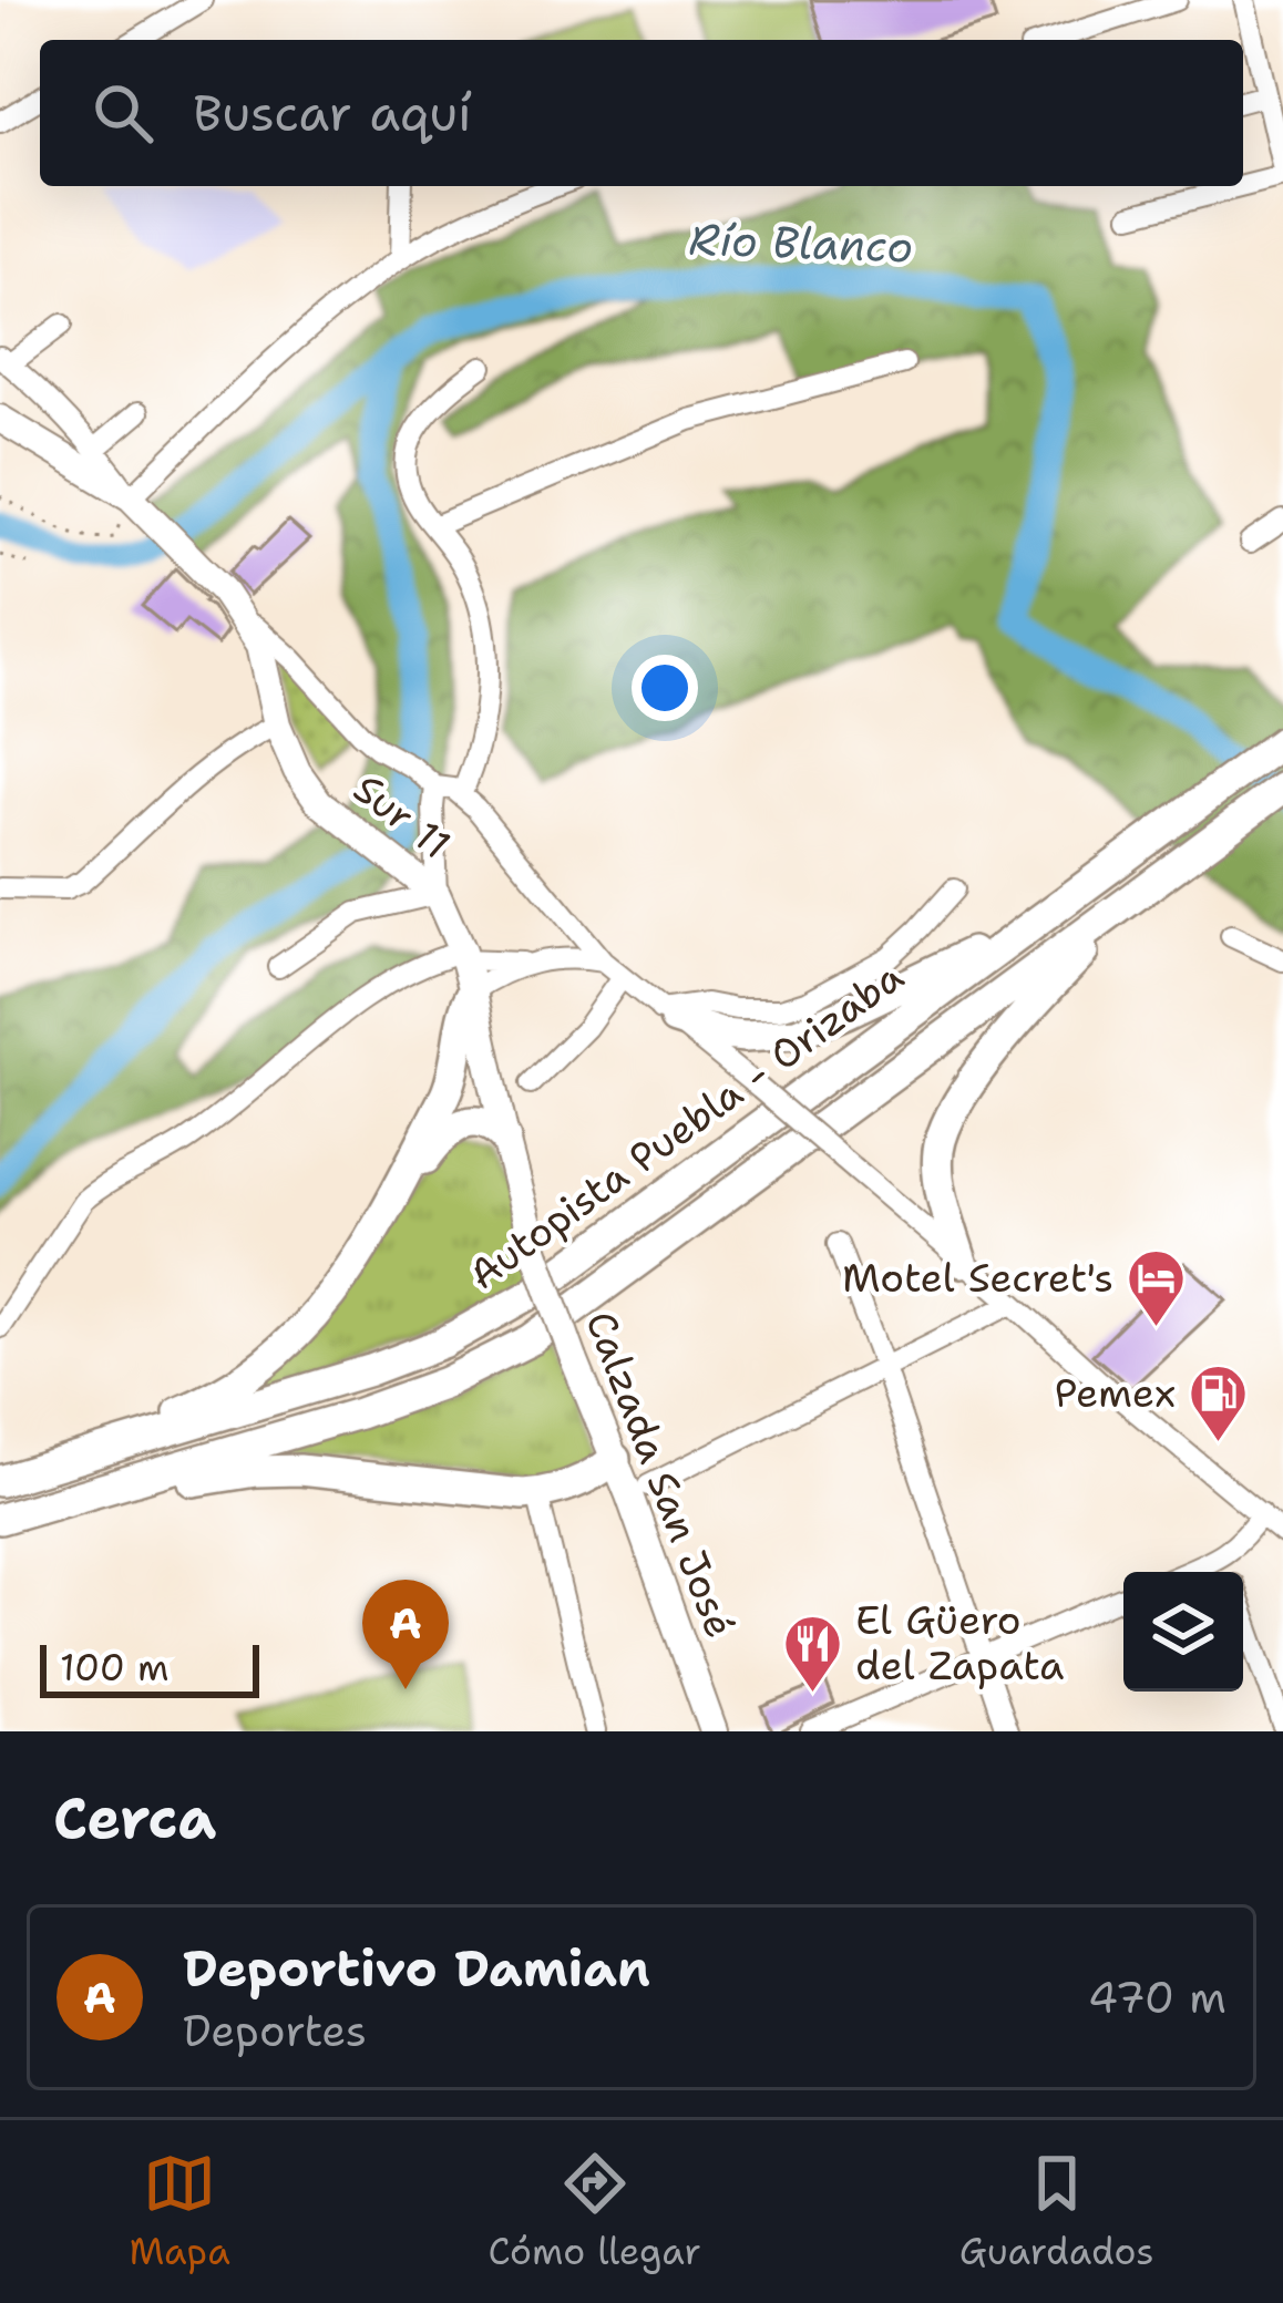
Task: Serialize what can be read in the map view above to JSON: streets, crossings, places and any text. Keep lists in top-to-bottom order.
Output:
{
  "streets": {
    "highway": ["Autopista Puebla - Orizaba"],
    "main road": ["Sur 11", "Calzada San José"]
  },
  "crossings": [
    ["Sur 11", "Calzada San José"]
  ],
  "water": ["Río Blanco"],
  "places": {
    "hotel": ["Motel Secret's"],
    "fuel station": ["Pemex"],
    "restaurant": ["El Güero del Zapata"]
  },
  "scale_bar": "100 m",
  "page": {
    "search": "Buscar aquí",
    "pins": "A",
    "scale": "100 m",
    "heading": "Cerca",
    "list": [
      {
        "mark": "A",
        "name": "Deportivo Damian",
        "note": "Deportes",
        "value": "470 m"
      }
    ],
    "nav": ["Mapa", "Cómo llegar", "Guardados"]
  }
}
